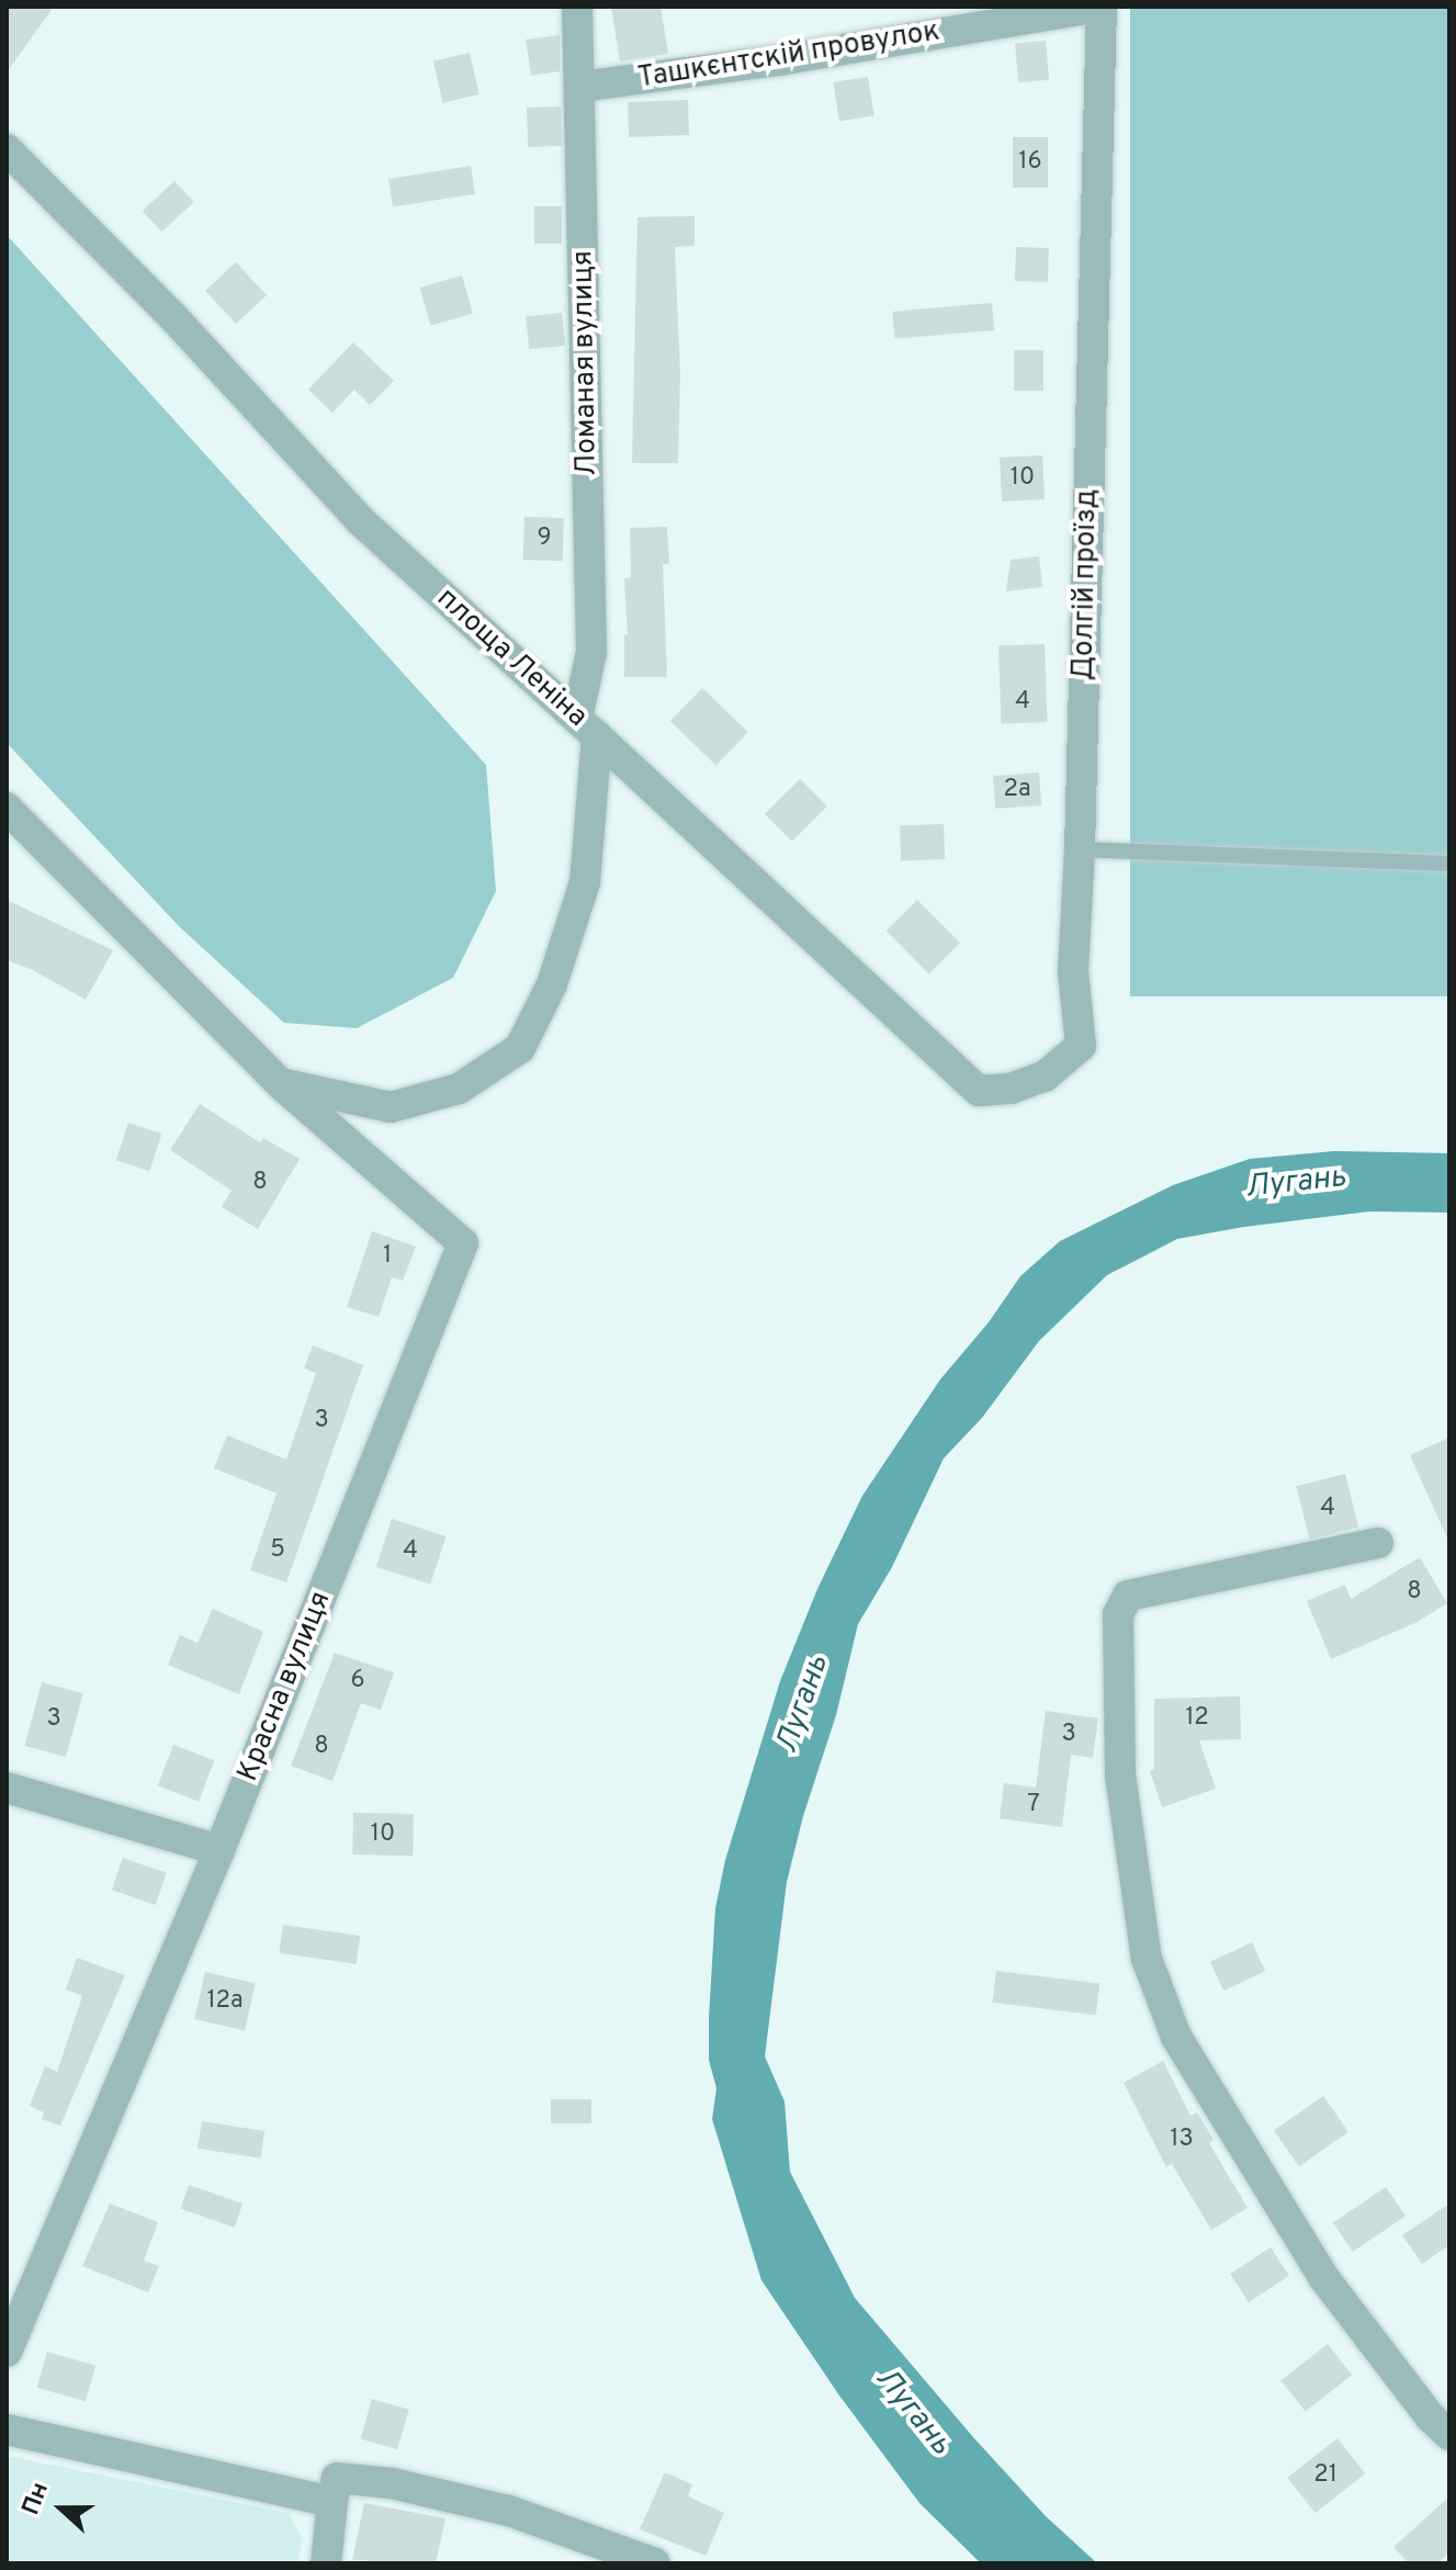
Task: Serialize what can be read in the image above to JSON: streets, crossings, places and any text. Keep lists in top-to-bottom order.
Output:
{
  "streets": {
    "street": [
      "Ташкєнтскій провулок",
      "Ломаная вулиця",
      "Долгій проїзд",
      "площа Леніна",
      "Красна вулиця"
    ]
  },
  "crossings": [
    ["Ташкєнтскій провулок", "Ломаная вулиця"],
    ["Ташкєнтскій провулок", "Долгій проїзд"],
    ["Ломаная вулиця", "Долгій проїзд"],
    ["Ломаная вулиця", "площа Леніна"],
    ["Долгій проїзд", "площа Леніна"],
    ["площа Леніна", "Красна вулиця"]
  ],
  "water": ["Лугань"],
  "house_numbers": [
    "16",
    "10",
    "9",
    "4",
    "2а",
    "8",
    "1",
    "3",
    "4",
    "5",
    "4",
    "8",
    "6",
    "12",
    "3",
    "3",
    "8",
    "7",
    "10",
    "12а",
    "13",
    "21"
  ],
  "north": "left"
}
